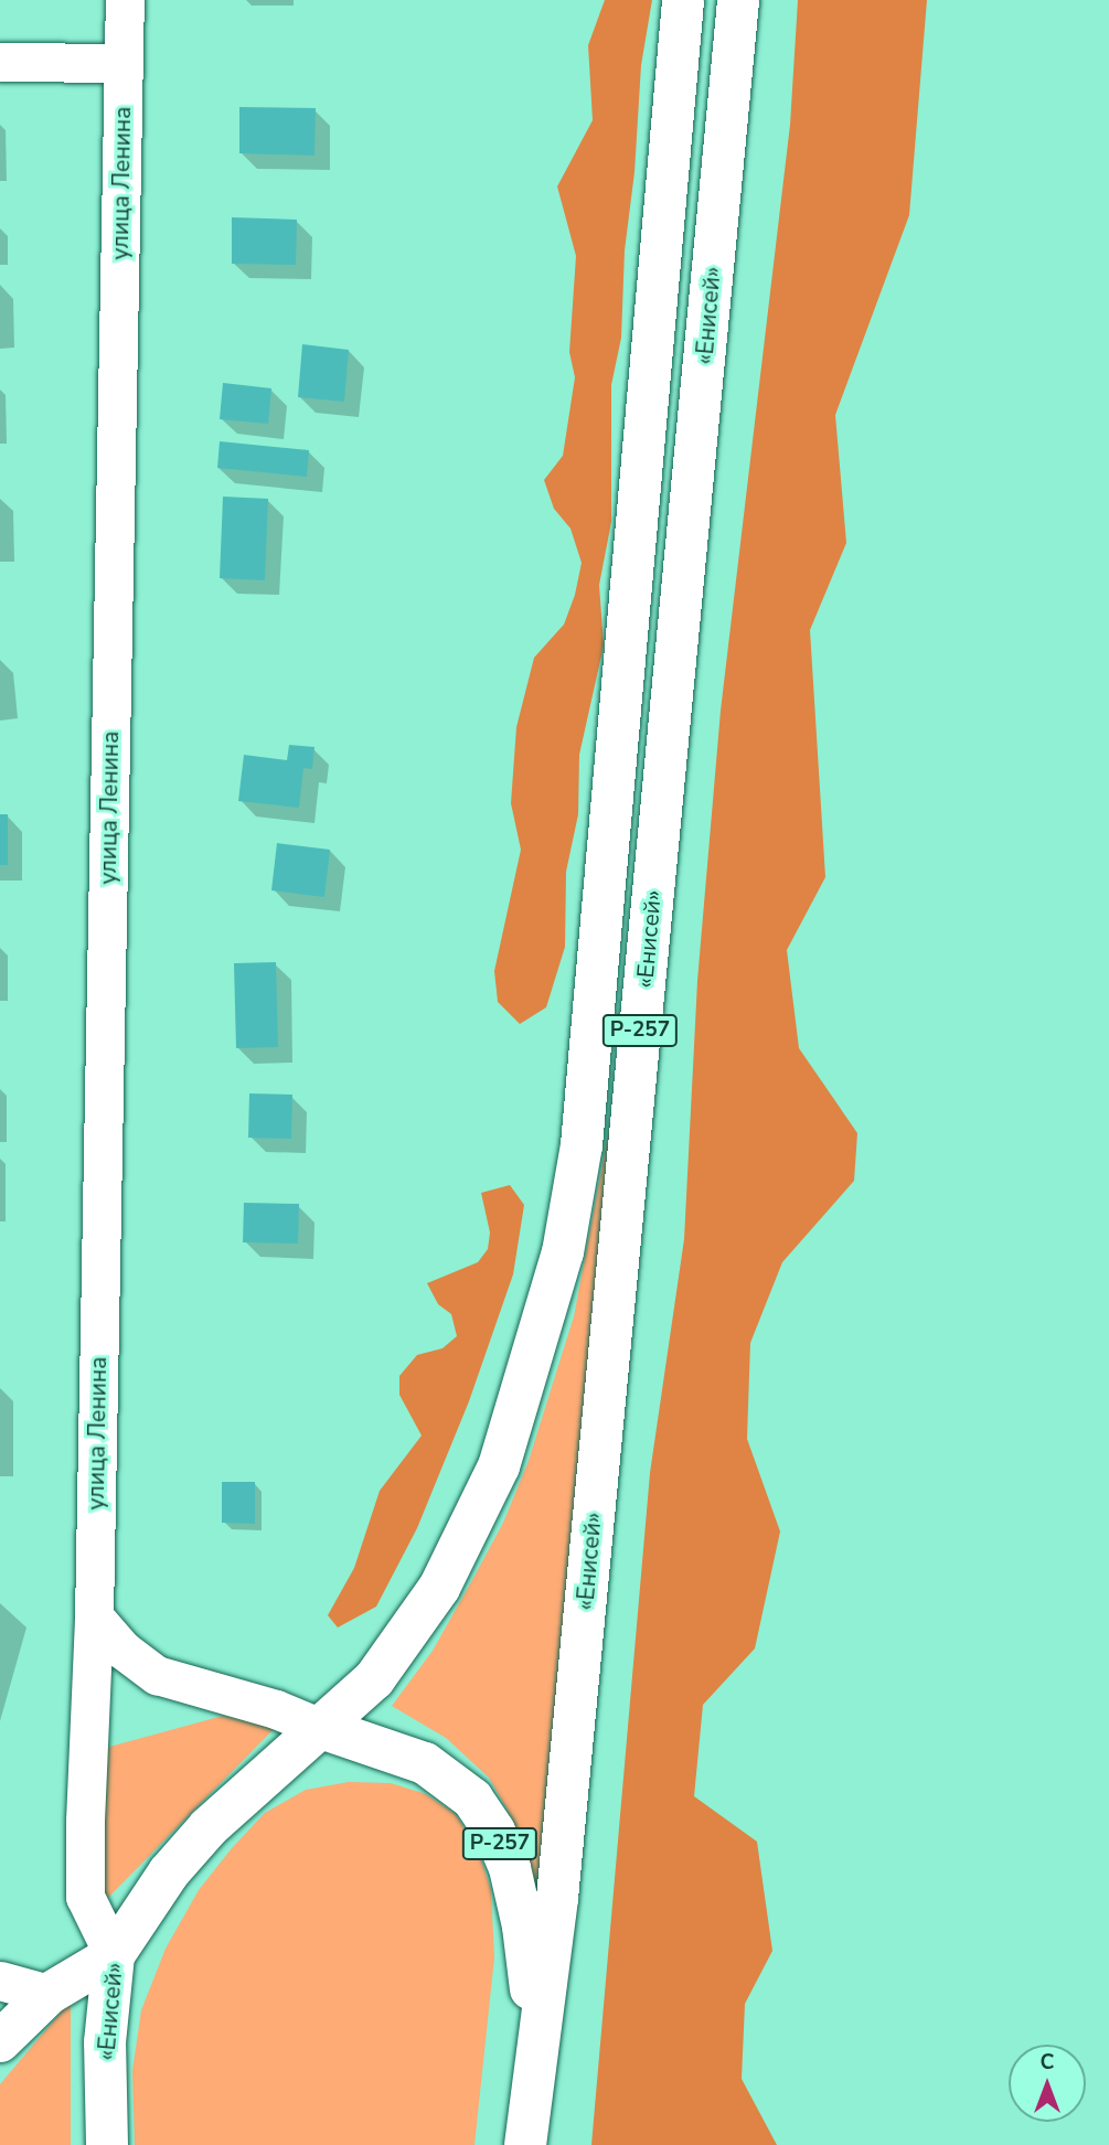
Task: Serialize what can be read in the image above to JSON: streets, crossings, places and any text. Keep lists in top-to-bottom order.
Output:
{
  "streets": {
    "highway": ["«Енисей»", "Р-257"],
    "street": ["улица Ленина"]
  },
  "crossings": [
    ["улица Ленина", "«Енисей»"]
  ],
  "north": "top"
}
